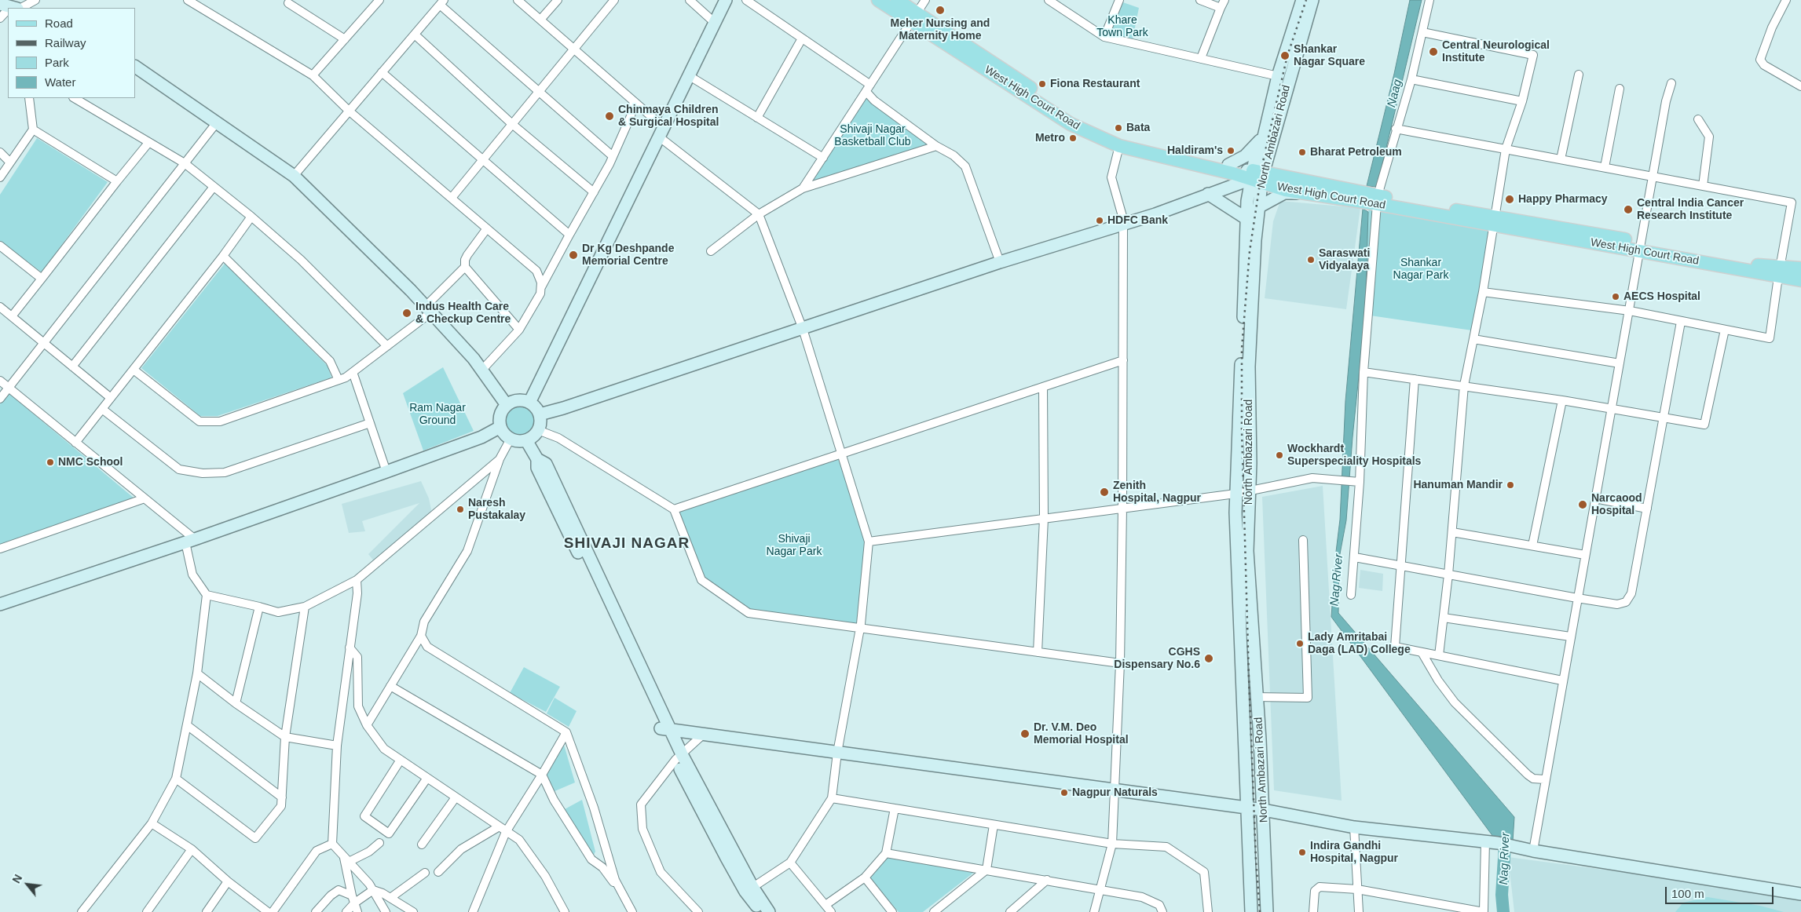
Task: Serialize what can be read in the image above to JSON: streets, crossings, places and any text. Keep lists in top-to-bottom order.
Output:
{
  "streets": {
    "main road": ["West High Court Road"],
    "street": ["North Ambazari Road"]
  },
  "crossings": [
    ["West High Court Road", "North Ambazari Road"]
  ],
  "districts": ["SHIVAJI NAGAR"],
  "water": ["Naag", "Nag River"],
  "parks": [
    "Khare Town Park",
    "Shivaji Nagar Basketball Club",
    "Shankar Nagar Park",
    "Ram Nagar Ground",
    "Shivaji Nagar Park"
  ],
  "places": [
    "Meher Nursing and Maternity Home",
    "Central Neurological Institute",
    "Shankar Nagar Square",
    "Fiona Restaurant",
    "Chinmaya Children & Surgical Hospital",
    "Bata",
    "Metro",
    "Haldiram's",
    "Bharat Petroleum",
    "Happy Pharmacy",
    "Central India Cancer Research Institute",
    "HDFC Bank",
    "Dr Kg Deshpande Memorial Centre",
    "Saraswati Vidyalaya",
    "AECS Hospital",
    "Indus Health Care & Checkup Centre",
    "Wockhardt Superspeciality Hospitals",
    "NMC School",
    "Hanuman Mandir",
    "Zenith Hospital, Nagpur",
    "Narcaood Hospital",
    "Naresh Pustakalay",
    "Lady Amritabai Daga (LAD) College",
    "CGHS Dispensary No.6",
    "Dr. V.M. Deo Memorial Hospital",
    "Nagpur Naturals",
    "Indira Gandhi Hospital, Nagpur"
  ],
  "legend": [
    "Road",
    "Railway",
    "Park",
    "Water"
  ],
  "scale_bar": "100 m",
  "north": "top left"
}
